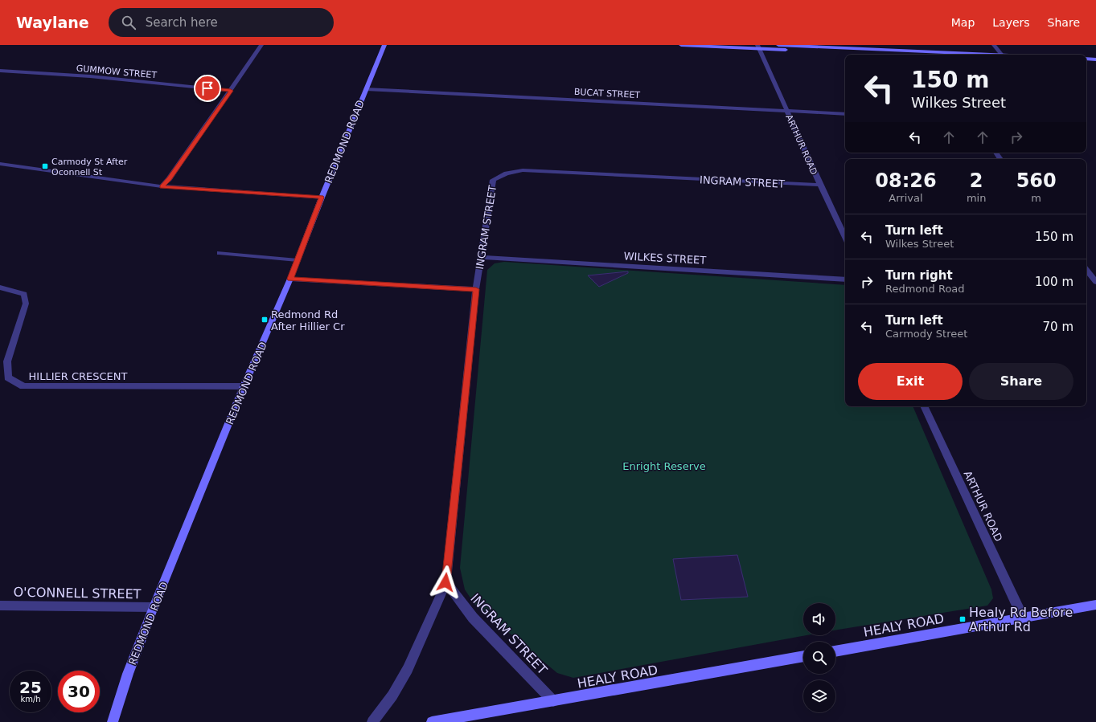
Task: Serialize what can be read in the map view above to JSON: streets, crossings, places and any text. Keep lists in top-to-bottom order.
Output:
{
  "streets": {
    "street": [
      "GUMMOW STREET",
      "BUCAT STREET",
      "REDMOND ROAD",
      "ARTHUR ROAD",
      "INGRAM STREET",
      "WILKES STREET",
      "HILLIER CRESCENT",
      "O'CONNELL STREET",
      "HEALY ROAD"
    ]
  },
  "crossings": [
    ["BUCAT STREET", "REDMOND ROAD"],
    ["BUCAT STREET", "ARTHUR ROAD"],
    ["REDMOND ROAD", "HILLIER CRESCENT"],
    ["REDMOND ROAD", "O'CONNELL STREET"],
    ["ARTHUR ROAD", "INGRAM STREET"],
    ["ARTHUR ROAD", "HEALY ROAD"],
    ["INGRAM STREET", "WILKES STREET"],
    ["INGRAM STREET", "HEALY ROAD"]
  ],
  "parks": ["Enright Reserve"],
  "places": {
    "transit": ["Carmody St After Oconnell St", "Redmond Rd After Hillier Cr", "Healy Rd Before Arthur Rd"]
  },
  "page": {
    "header": "Waylane",
    "search": "Search here",
    "nav": ["Map", "Layers", "Share"],
    "turn": ["150 m", "Wilkes Street"],
    "eta": [
      "08:26",
      "Arrival",
      "2",
      "min",
      "560",
      "m"
    ],
    "list": [
      {
        "name": "Turn left",
        "note": "Wilkes Street",
        "value": "150 m"
      },
      {
        "name": "Turn right",
        "note": "Redmond Road",
        "value": "100 m"
      },
      {
        "name": "Turn left",
        "note": "Carmody Street",
        "value": "70 m"
      }
    ],
    "buttons": ["Exit", "Share"],
    "speed": "25 km/h",
    "limit": "30"
  }
}
